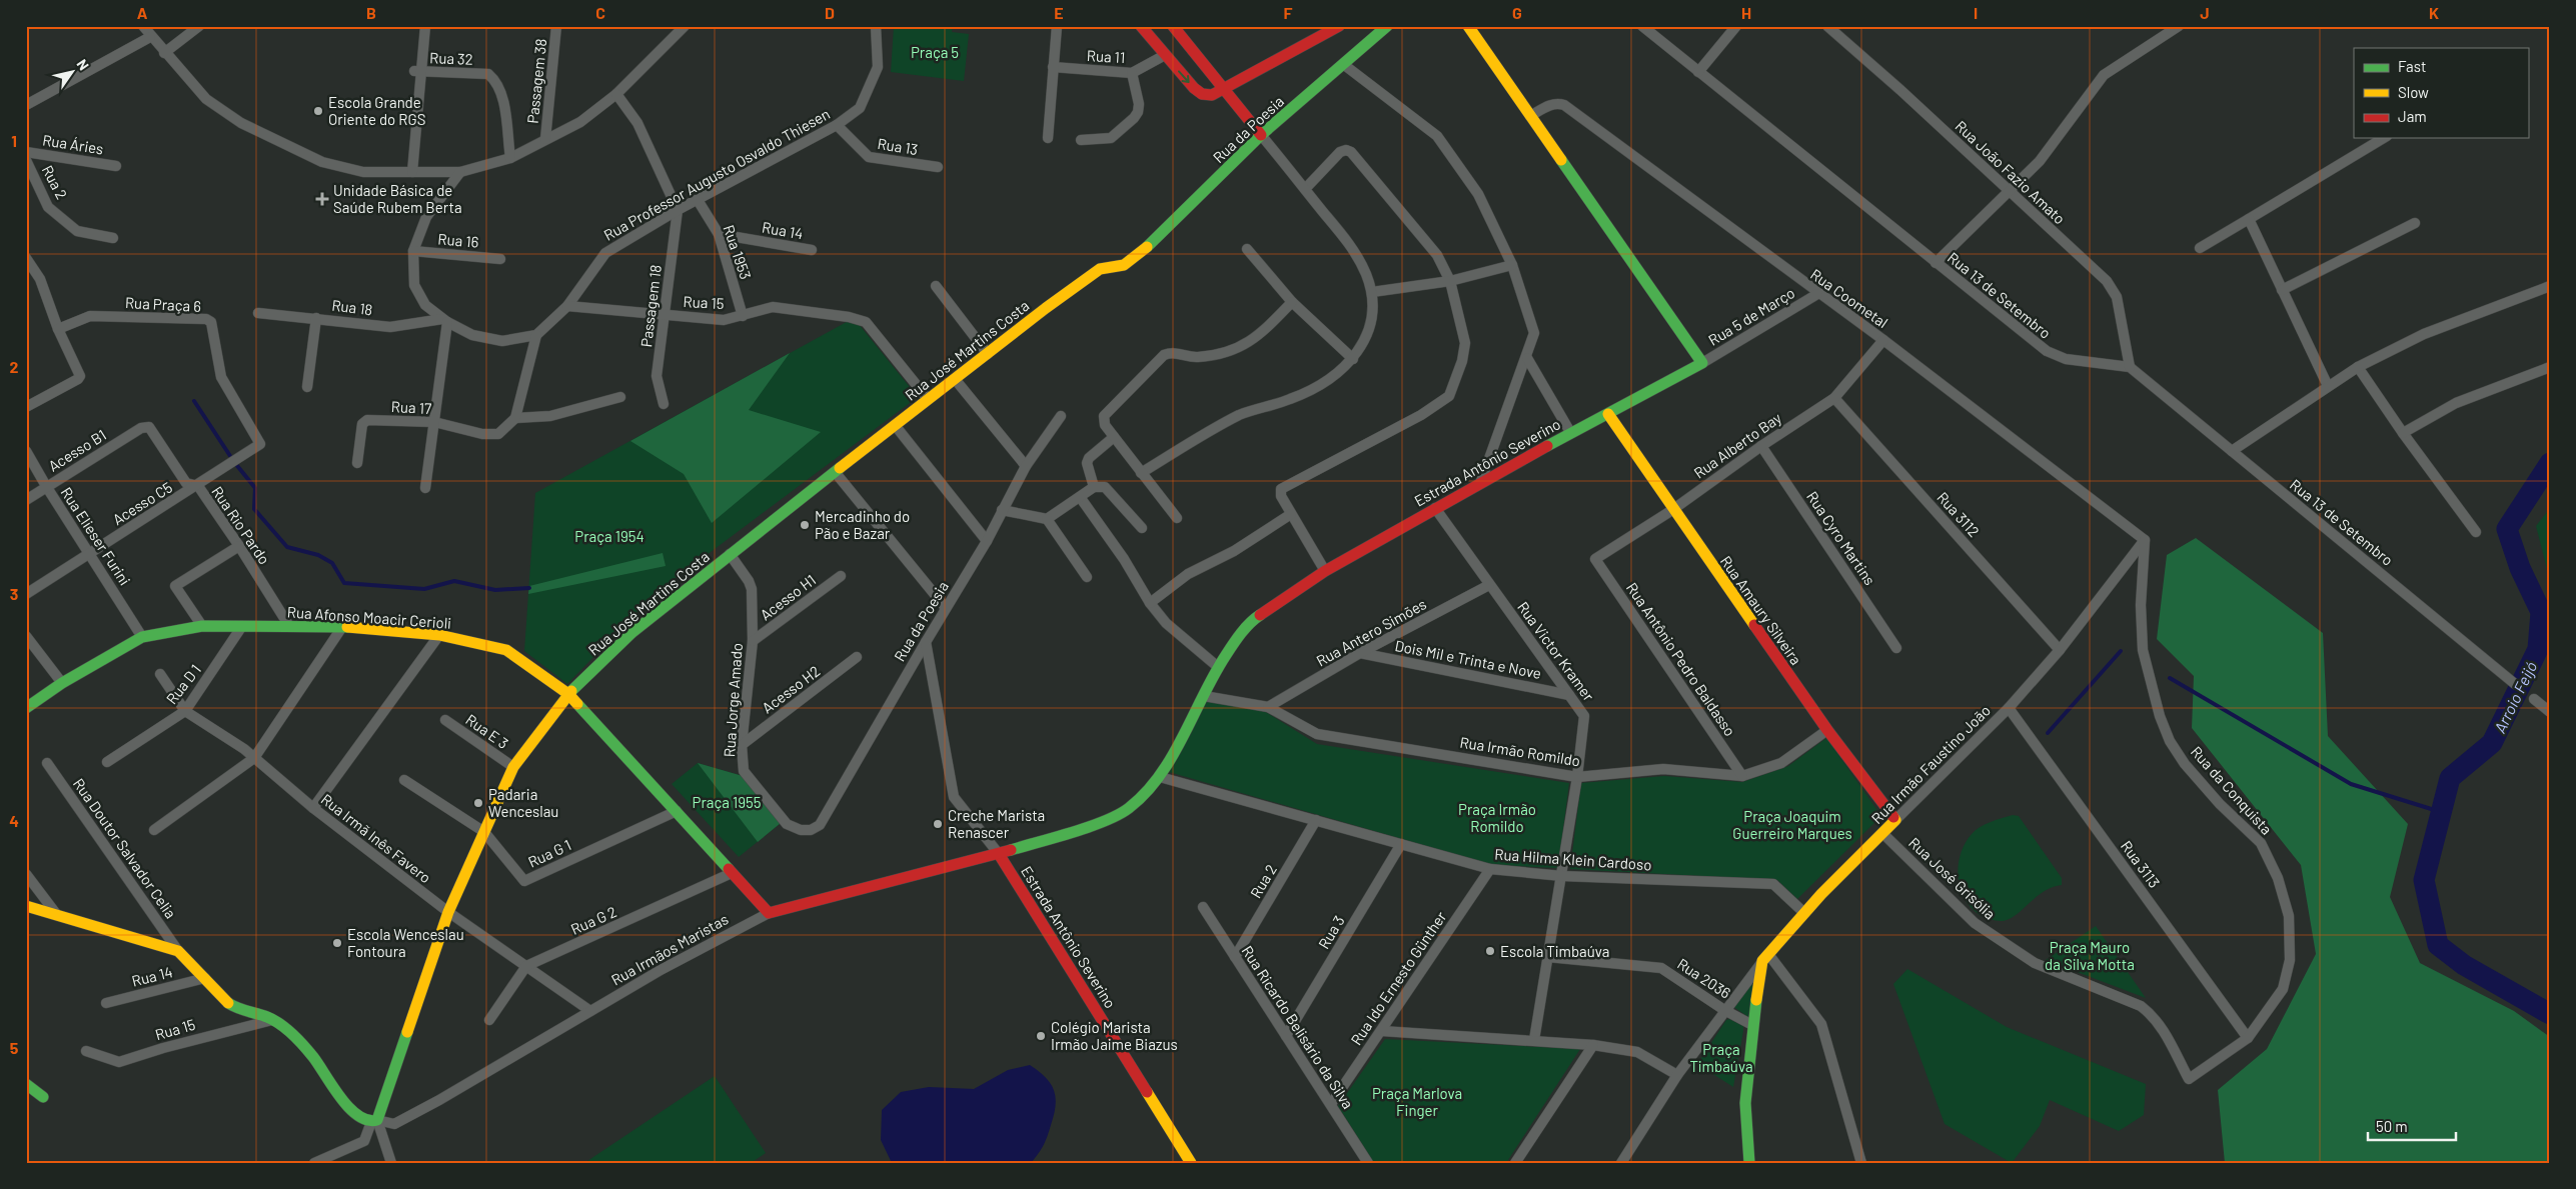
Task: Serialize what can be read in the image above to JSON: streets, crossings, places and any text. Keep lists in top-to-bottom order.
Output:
{
  "streets": {
    "street": [
      "Rua 11",
      "Rua 32",
      "Passagem 38",
      "Rua da Poesia",
      "Rua Áries",
      "Rua 13",
      "Rua João Fazio Amato",
      "Rua Professor Augusto Osvaldo Thiesen",
      "Rua 2",
      "Rua 14",
      "Rua 16",
      "Rua 1953",
      "Rua 13 de Setembro",
      "Rua Coometal",
      "Rua 15",
      "Rua Praça 6",
      "Passagem 18",
      "Rua 18",
      "Rua 5 de Março",
      "Rua José Martins Costa",
      "Rua 17",
      "Rua Alberto Bay",
      "Acesso B1",
      "Estrada Antônio Severino",
      "Acesso C5",
      "Rua 3112",
      "Rua Rio Pardo",
      "Rua Elieser Furini",
      "Rua Cyro Martins",
      "Acesso H1",
      "Rua Amaury Silveira",
      "Rua Afonso Moacir Cerioli",
      "Rua Antero Simões",
      "Rua Victor Kramer",
      "Dois Mil e Trinta e Nove",
      "Rua Antônio Pedro Baldasso",
      "Rua D 1",
      "Acesso H2",
      "Rua Jorge Amado",
      "Rua E 3",
      "Rua Irmão Romildo",
      "Rua Irmão Faustino João",
      "Rua da Conquista",
      "Rua Irmã Inês Favero",
      "Rua Doutor Salvador Celia",
      "Rua G 1",
      "Rua Hilma Klein Cardoso",
      "Rua 3113",
      "Rua José Grisólia",
      "Rua G 2",
      "Rua 3",
      "Rua Irmãos Maristas",
      "Rua Ido Ernesto Günther",
      "Rua 2036",
      "Rua Ricardo Belisário da Silva"
    ]
  },
  "crossings": [
    ["Rua da Poesia", "Rua José Martins Costa"],
    ["Rua da Poesia", "Estrada Antônio Severino"],
    ["Rua da Poesia", "Rua Jorge Amado"],
    ["Rua 13", "Rua Professor Augusto Osvaldo Thiesen"],
    ["Rua João Fazio Amato", "Rua 13 de Setembro"],
    ["Rua Professor Augusto Osvaldo Thiesen", "Rua 1953"],
    ["Rua Professor Augusto Osvaldo Thiesen", "Rua 15"],
    ["Rua Professor Augusto Osvaldo Thiesen", "Passagem 18"],
    ["Rua 2", "Rua Hilma Klein Cardoso"],
    ["Rua 2", "Rua Ricardo Belisário da Silva"],
    ["Rua 14", "Rua 1953"],
    ["Rua 14", "Rua Irmãos Maristas"],
    ["Rua 1953", "Rua 15"],
    ["Rua Coometal", "Rua 5 de Março"],
    ["Rua Coometal", "Rua Alberto Bay"],
    ["Rua Coometal", "Rua Irmão Faustino João"],
    ["Rua Coometal", "Rua da Conquista"],
    ["Rua 15", "Passagem 18"],
    ["Rua 15", "Rua José Martins Costa"],
    ["Rua 15", "Rua Irmãos Maristas"],
    ["Rua Praça 6", "Acesso C5"],
    ["Rua Praça 6", "Rua Rio Pardo"],
    ["Rua 5 de Março", "Estrada Antônio Severino"],
    ["Rua José Martins Costa", "Rua Afonso Moacir Cerioli"],
    ["Rua José Martins Costa", "Rua Jorge Amado"],
    ["Rua José Martins Costa", "Rua E 3"],
    ["Rua José Martins Costa", "Rua Irmã Inês Favero"],
    ["Rua José Martins Costa", "Rua G 1"],
    ["Rua José Martins Costa", "Rua Irmãos Maristas"],
    ["Rua Alberto Bay", "Rua 3112"],
    ["Rua Alberto Bay", "Rua Cyro Martins"],
    ["Rua Alberto Bay", "Rua Amaury Silveira"],
    ["Rua Alberto Bay", "Rua Antônio Pedro Baldasso"],
    ["Acesso B1", "Rua Rio Pardo"],
    ["Acesso B1", "Rua Elieser Furini"],
    ["Estrada Antônio Severino", "Rua Amaury Silveira"],
    ["Estrada Antônio Severino", "Rua Victor Kramer"],
    ["Estrada Antônio Severino", "Rua Irmão Romildo"],
    ["Estrada Antônio Severino", "Rua Hilma Klein Cardoso"],
    ["Estrada Antônio Severino", "Rua Irmãos Maristas"],
    ["Acesso C5", "Rua Rio Pardo"],
    ["Acesso C5", "Rua Elieser Furini"],
    ["Rua 3112", "Rua Irmão Faustino João"],
    ["Rua Rio Pardo", "Rua Afonso Moacir Cerioli"],
    ["Rua Elieser Furini", "Rua Afonso Moacir Cerioli"],
    ["Acesso H1", "Rua Jorge Amado"],
    ["Rua Amaury Silveira", "Rua Irmão Romildo"],
    ["Rua Amaury Silveira", "Rua Irmão Faustino João"],
    ["Rua Afonso Moacir Cerioli", "Rua D 1"],
    ["Rua Afonso Moacir Cerioli", "Rua G 1"],
    ["Rua Afonso Moacir Cerioli", "Rua G 2"],
    ["Rua Afonso Moacir Cerioli", "Rua Irmãos Maristas"],
    ["Rua Antero Simões", "Rua Victor Kramer"],
    ["Rua Antero Simões", "Dois Mil e Trinta e Nove"],
    ["Rua Antero Simões", "Rua Irmão Romildo"],
    ["Rua Victor Kramer", "Dois Mil e Trinta e Nove"],
    ["Rua Victor Kramer", "Rua Irmão Romildo"],
    ["Rua Victor Kramer", "Rua Hilma Klein Cardoso"],
    ["Rua Victor Kramer", "Rua 2036"],
    ["Rua Antônio Pedro Baldasso", "Rua Irmão Romildo"],
    ["Rua D 1", "Rua Irmã Inês Favero"],
    ["Acesso H2", "Rua Jorge Amado"],
    ["Rua Irmão Faustino João", "Rua da Conquista"],
    ["Rua Irmão Faustino João", "Rua Hilma Klein Cardoso"],
    ["Rua Irmão Faustino João", "Rua 3113"],
    ["Rua Irmão Faustino João", "Rua José Grisólia"],
    ["Rua da Conquista", "Rua 3113"],
    ["Rua da Conquista", "Rua José Grisólia"],
    ["Rua Irmã Inês Favero", "Rua G 2"],
    ["Rua Irmã Inês Favero", "Rua Irmãos Maristas"],
    ["Rua Doutor Salvador Celia", "Rua Irmãos Maristas"],
    ["Rua Hilma Klein Cardoso", "Rua 3"],
    ["Rua Hilma Klein Cardoso", "Rua Ido Ernesto Günther"],
    ["Rua 3", "Rua Ricardo Belisário da Silva"],
    ["Rua Ido Ernesto Günther", "Rua Ricardo Belisário da Silva"]
  ],
  "water": ["Arroio Feijó"],
  "parks": [
    "Praça 5",
    "Praça 1954",
    "Praça 1955",
    "Praça Irmão Romildo",
    "Praça Joaquim Guerreiro Marques",
    "Praça Mauro da Silva Motta",
    "Praça Timbaúva",
    "Praça Marlova Finger"
  ],
  "places": {
    "other": [
      "Escola Grande Oriente do RGS",
      "Mercadinho do Pão e Bazar",
      "Padaria Wenceslau",
      "Creche Marista Renascer",
      "Escola Wenceslau Fontoura",
      "Escola Timbaúva",
      "Colégio Marista Irmão Jaime Biazus"
    ],
    "health": ["Unidade Básica de Saúde Rubem Berta"]
  },
  "legend": ["Fast", "Slow", "Jam"],
  "scale_bar": "50 m",
  "north": "top right",
  "grid": {
    "columns": [
      "A",
      "B",
      "C",
      "D",
      "E",
      "F",
      "G",
      "H",
      "I",
      "J",
      "K"
    ],
    "rows": [
      "1",
      "2",
      "3",
      "4",
      "5"
    ]
  }
}
